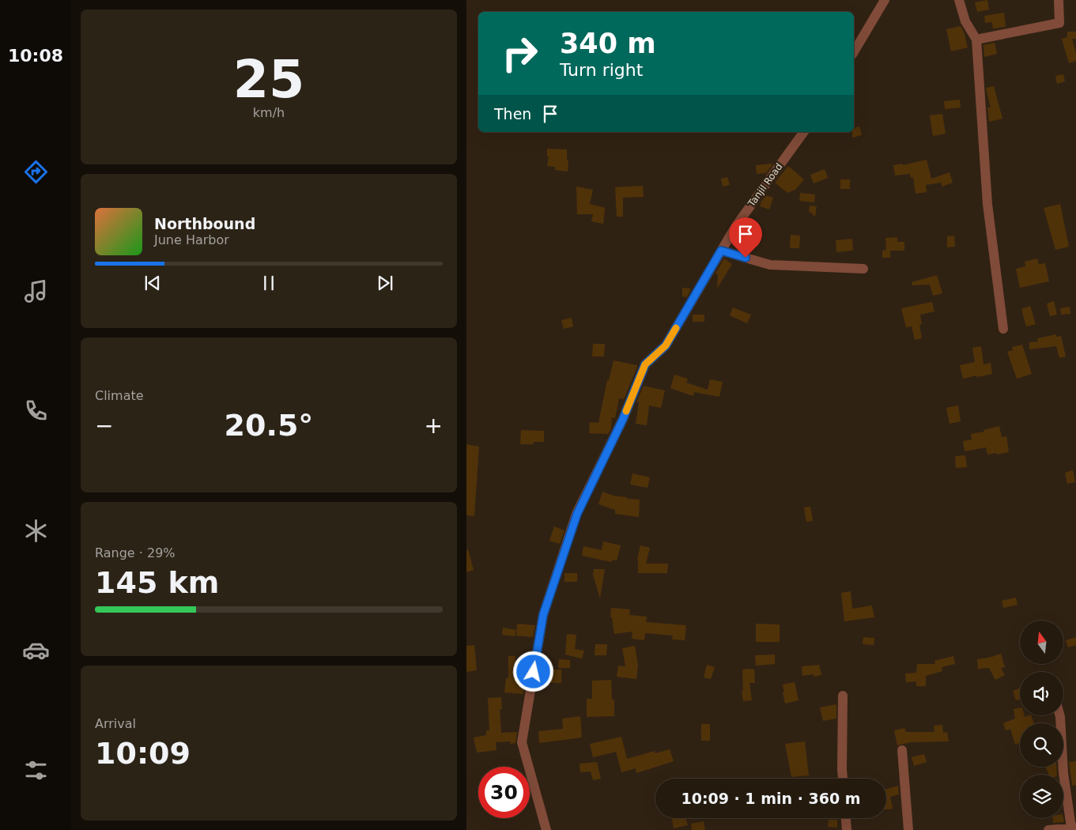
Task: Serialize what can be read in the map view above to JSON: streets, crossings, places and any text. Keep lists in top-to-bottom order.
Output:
{
  "streets": {
    "street": ["Tanjil Road"]
  },
  "north": "top",
  "page": {
    "tabs": "10:08",
    "tile": [
      ["25", "km/h"],
      "Climate",
      ["Range · 29%", "145 km"],
      ["Arrival", "10:09"]
    ],
    "turn": ["340 m", "Turn right"],
    "then": "Then",
    "song": ["Northbound", "June Harbor"],
    "heat": ["−", "20.5°", "+"],
    "limit": "30",
    "trip": "10:09 · 1 min · 360 m"
  }
}
